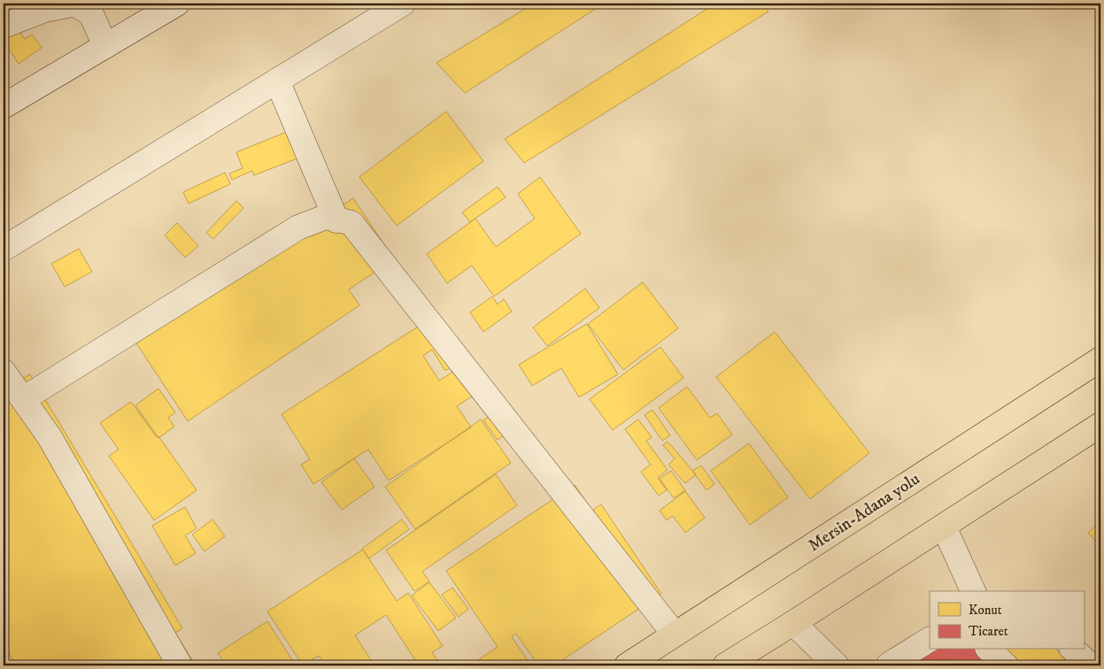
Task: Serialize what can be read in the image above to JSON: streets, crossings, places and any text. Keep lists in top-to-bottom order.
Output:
{
  "streets": {
    "highway": ["Mersin-Adana yolu"]
  },
  "legend": ["Konut", "Ticaret"]
}
